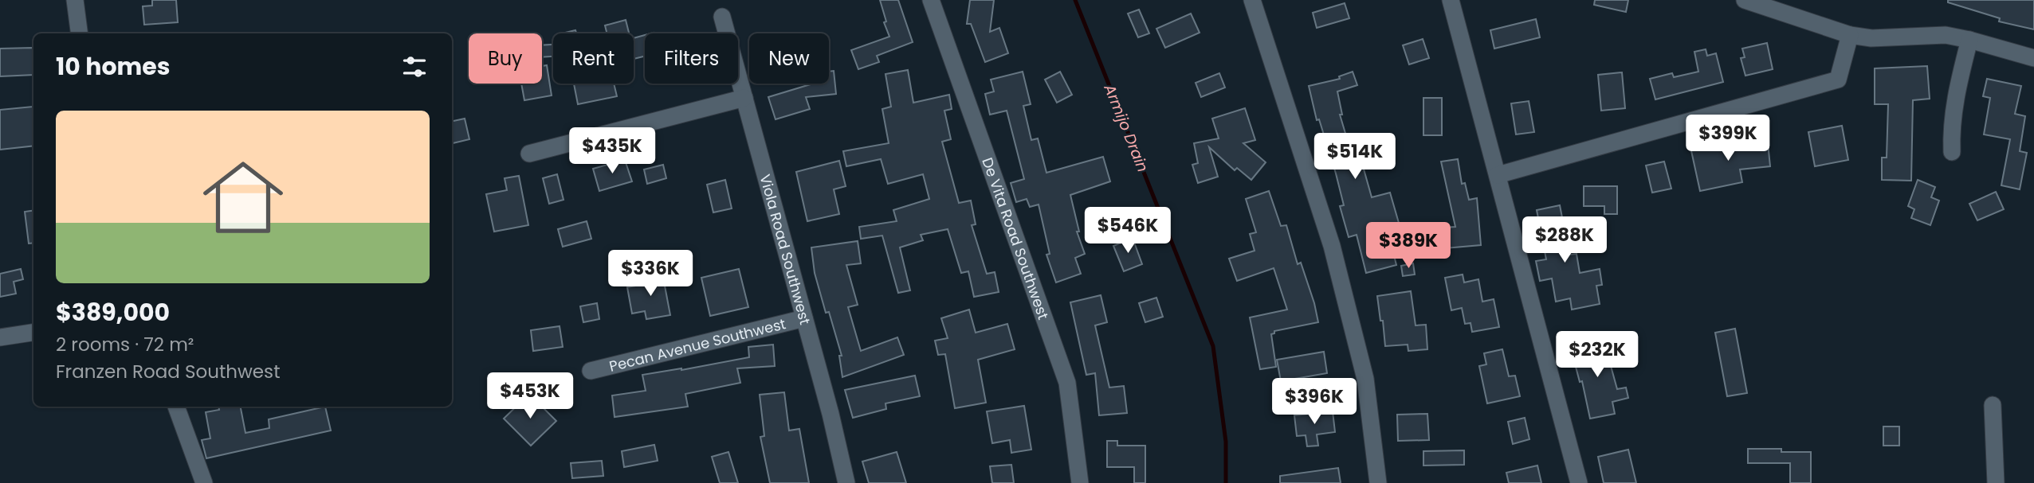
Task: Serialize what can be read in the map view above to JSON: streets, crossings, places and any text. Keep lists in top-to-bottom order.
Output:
{
  "streets": {
    "street": ["De Vita Road Southwest", "Viola Road Southwest", "Pecan Avenue Southwest"]
  },
  "crossings": [
    ["Viola Road Southwest", "Pecan Avenue Southwest"]
  ],
  "water": ["Armijo Drain"],
  "page": {
    "chip": [
      "Buy",
      "Rent",
      "Filters",
      "New"
    ],
    "heading": "10 homes",
    "list": [
      {
        "name": "$389,000",
        "note": "2 rooms · 72 m² · Franzen Road Southwest"
      }
    ],
    "price": [
      "$399K",
      "$435K",
      "$514K",
      "$546K",
      "$288K",
      "$389K",
      "$336K",
      "$232K",
      "$453K",
      "$396K"
    ]
  }
}
